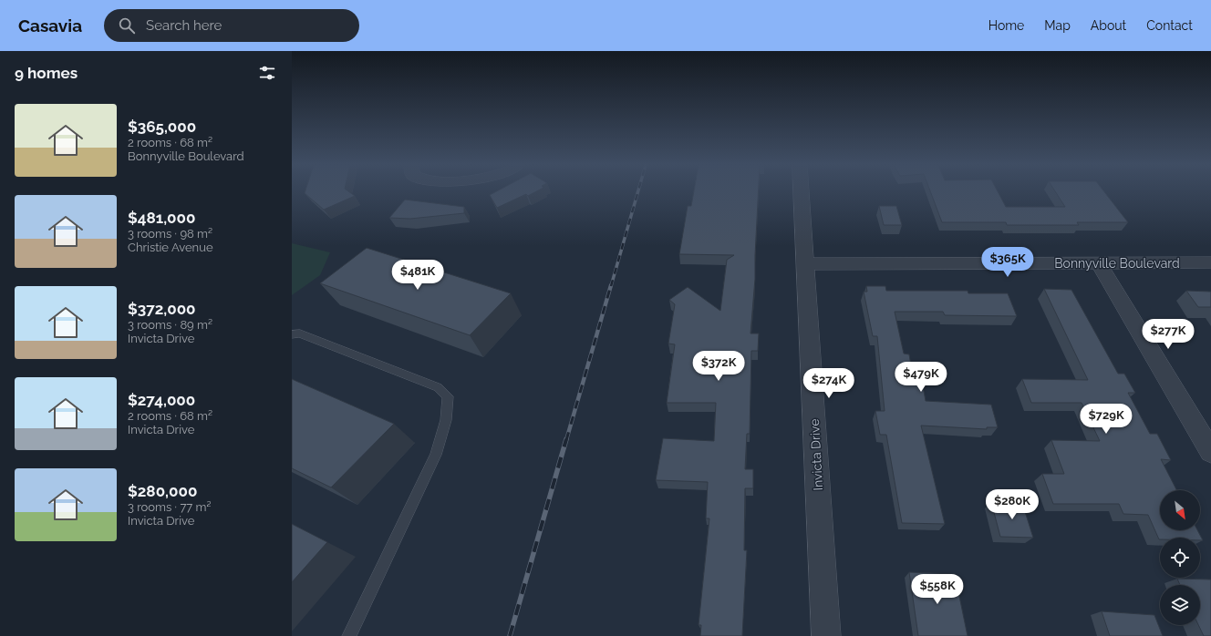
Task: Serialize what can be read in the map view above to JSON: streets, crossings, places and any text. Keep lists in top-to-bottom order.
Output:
{
  "streets": {
    "street": ["Bonnyville Boulevard", "Invicta Drive"]
  },
  "crossings": [
    ["Bonnyville Boulevard", "Invicta Drive"]
  ],
  "north": "bottom right",
  "page": {
    "header": "Casavia",
    "search": "Search here",
    "nav": [
      "Home",
      "Map",
      "About",
      "Contact"
    ],
    "heading": "9 homes",
    "list": [
      {
        "name": "$365,000",
        "note": "2 rooms · 68 m² · Bonnyville Boulevard"
      },
      {
        "name": "$481,000",
        "note": "3 rooms · 98 m² · Christie Avenue"
      },
      {
        "name": "$372,000",
        "note": "3 rooms · 89 m² · Invicta Drive"
      },
      {
        "name": "$274,000",
        "note": "2 rooms · 68 m² · Invicta Drive"
      },
      {
        "name": "$280,000",
        "note": "3 rooms · 77 m² · Invicta Drive"
      }
    ],
    "price": [
      "$365K",
      "$481K",
      "$277K",
      "$372K",
      "$479K",
      "$274K",
      "$729K",
      "$280K",
      "$558K"
    ]
  }
}
